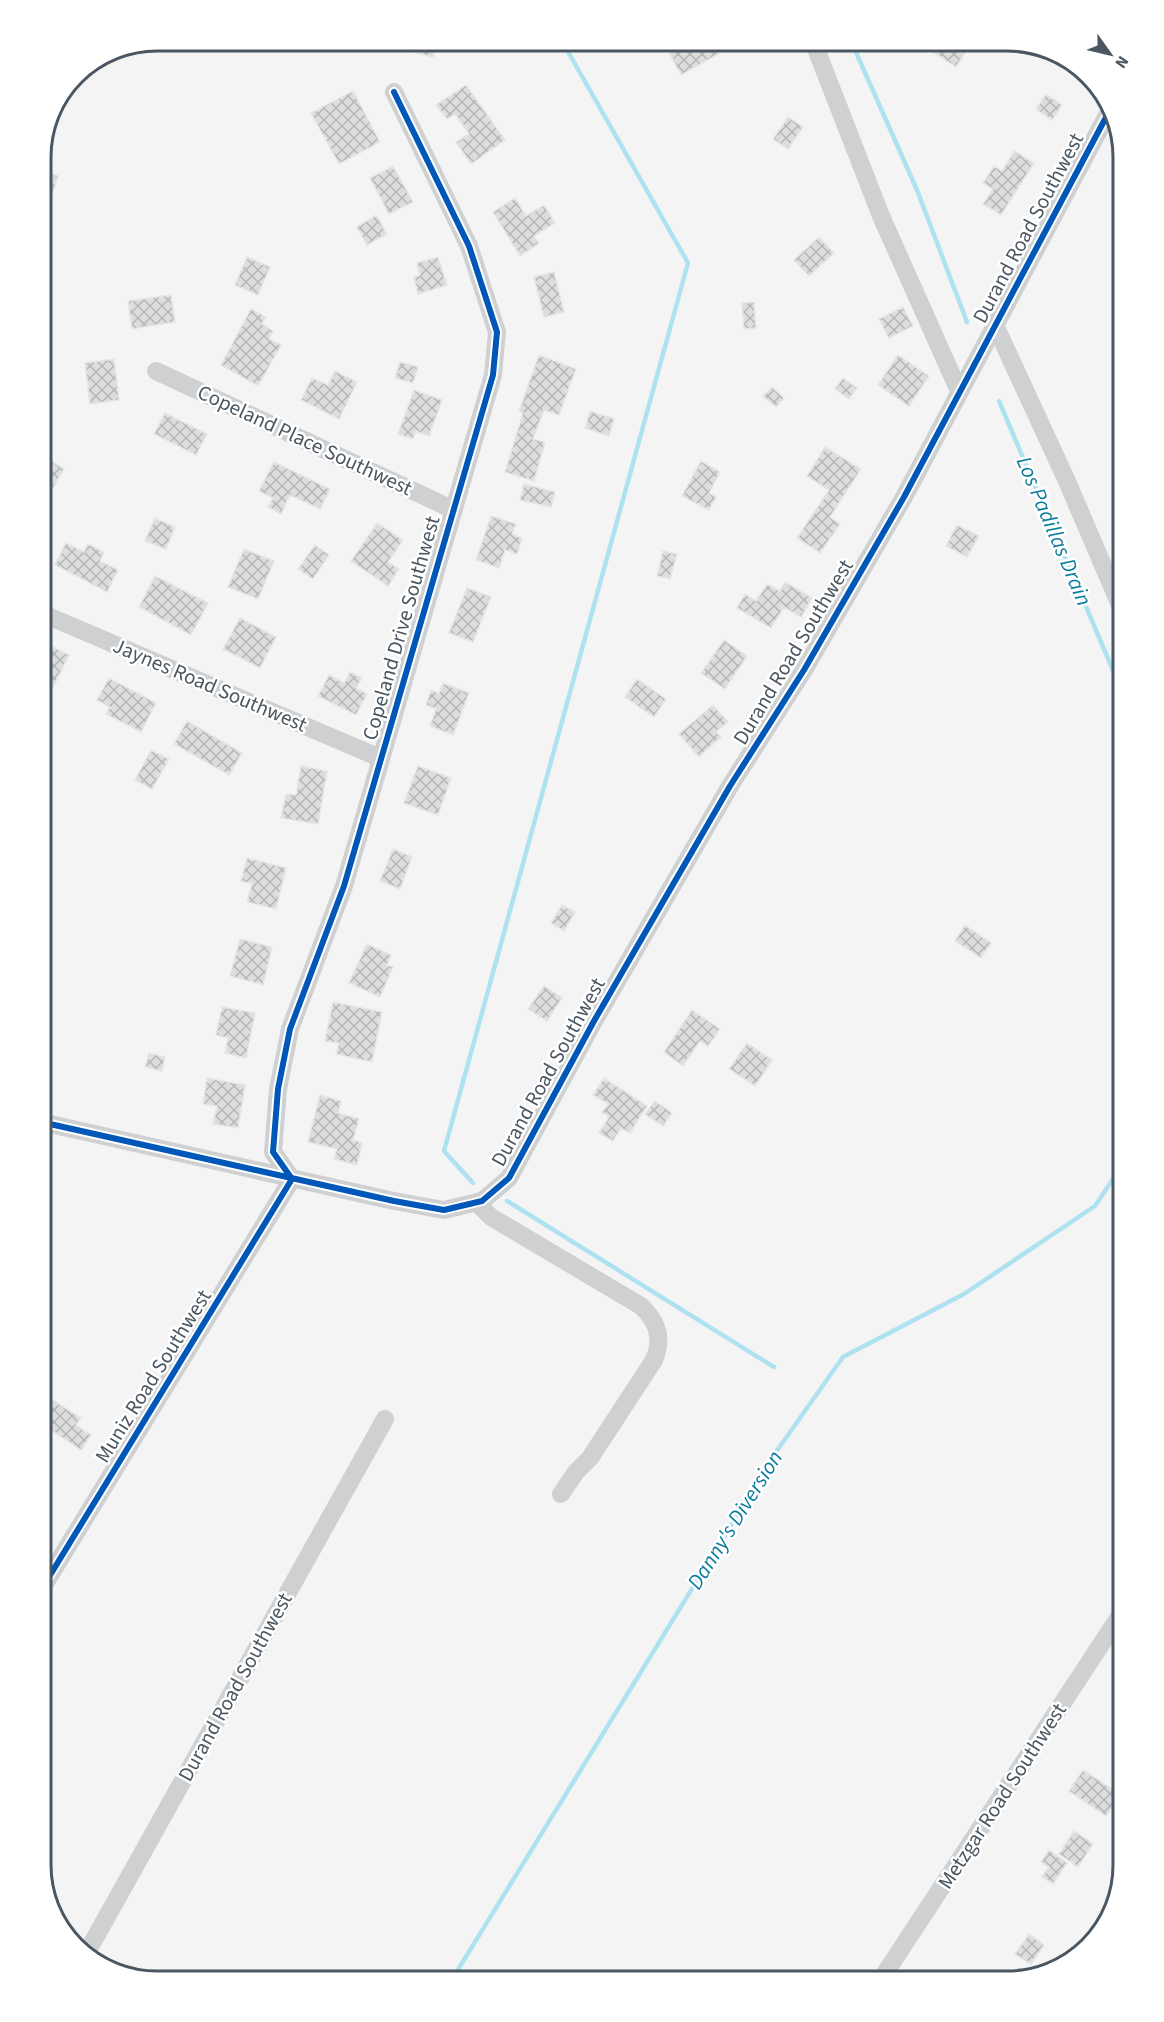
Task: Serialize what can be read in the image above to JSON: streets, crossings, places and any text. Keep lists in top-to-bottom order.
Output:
{
  "streets": {
    "street": [
      "Durand Road Southwest",
      "Copeland Place Southwest",
      "Copeland Drive Southwest",
      "Jaynes Road Southwest",
      "Muniz Road Southwest",
      "Metzgar Road Southwest"
    ]
  },
  "crossings": [
    ["Copeland Place Southwest", "Copeland Drive Southwest"],
    ["Copeland Drive Southwest", "Jaynes Road Southwest"],
    ["Copeland Drive Southwest", "Muniz Road Southwest"]
  ],
  "water": ["Los Padillas Drain", "Danny's Diversion"],
  "north": "bottom right"
}
